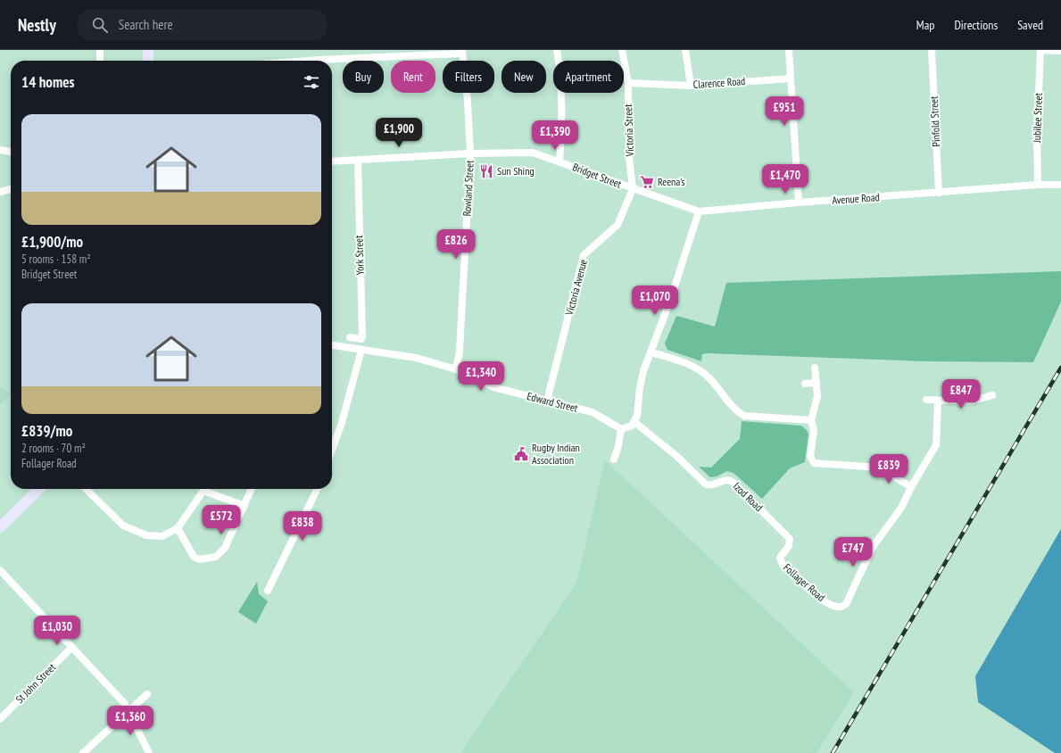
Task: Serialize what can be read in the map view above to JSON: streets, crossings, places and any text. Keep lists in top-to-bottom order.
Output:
{
  "streets": {
    "street": [
      "Clarence Road",
      "Jubilee Street",
      "Pinfold Street",
      "Victoria Street",
      "Bridget Street",
      "Rowland Street",
      "Avenue Road",
      "York Street",
      "Victoria Avenue",
      "Edward Street",
      "Izod Road",
      "Follager Road",
      "St John Street"
    ]
  },
  "crossings": [
    ["Clarence Road", "Victoria Street"],
    ["Jubilee Street", "Avenue Road"],
    ["Pinfold Street", "Avenue Road"],
    ["Victoria Street", "Bridget Street"],
    ["Victoria Street", "Avenue Road"],
    ["Victoria Street", "Victoria Avenue"],
    ["Bridget Street", "Rowland Street"],
    ["Bridget Street", "Avenue Road"],
    ["Bridget Street", "York Street"],
    ["Bridget Street", "Victoria Avenue"],
    ["Rowland Street", "Edward Street"],
    ["Avenue Road", "Victoria Avenue"],
    ["Victoria Avenue", "Edward Street"],
    ["Izod Road", "Follager Road"]
  ],
  "places": {
    "restaurant": ["Sun Shing"],
    "supermarket": ["Reena's"],
    "public building": ["Rugby Indian Association"]
  },
  "page": {
    "header": "Nestly",
    "search": "Search here",
    "nav": ["Map", "Directions", "Saved"],
    "chip": [
      "Buy",
      "Rent",
      "Filters",
      "New",
      "Apartment"
    ],
    "heading": "14 homes",
    "price": [
      "£951",
      "£1,900",
      "£1,390",
      "£1,470",
      "£826",
      "£1,070",
      "£1,340",
      "£847",
      "£839",
      "£572",
      "£838",
      "£747",
      "£1,030",
      "£1,360"
    ],
    "list": [
      {
        "name": "£1,900/mo",
        "note": "5 rooms · 158 m² · Bridget Street"
      },
      {
        "name": "£839/mo",
        "note": "2 rooms · 70 m² · Follager Road"
      }
    ]
  }
}
